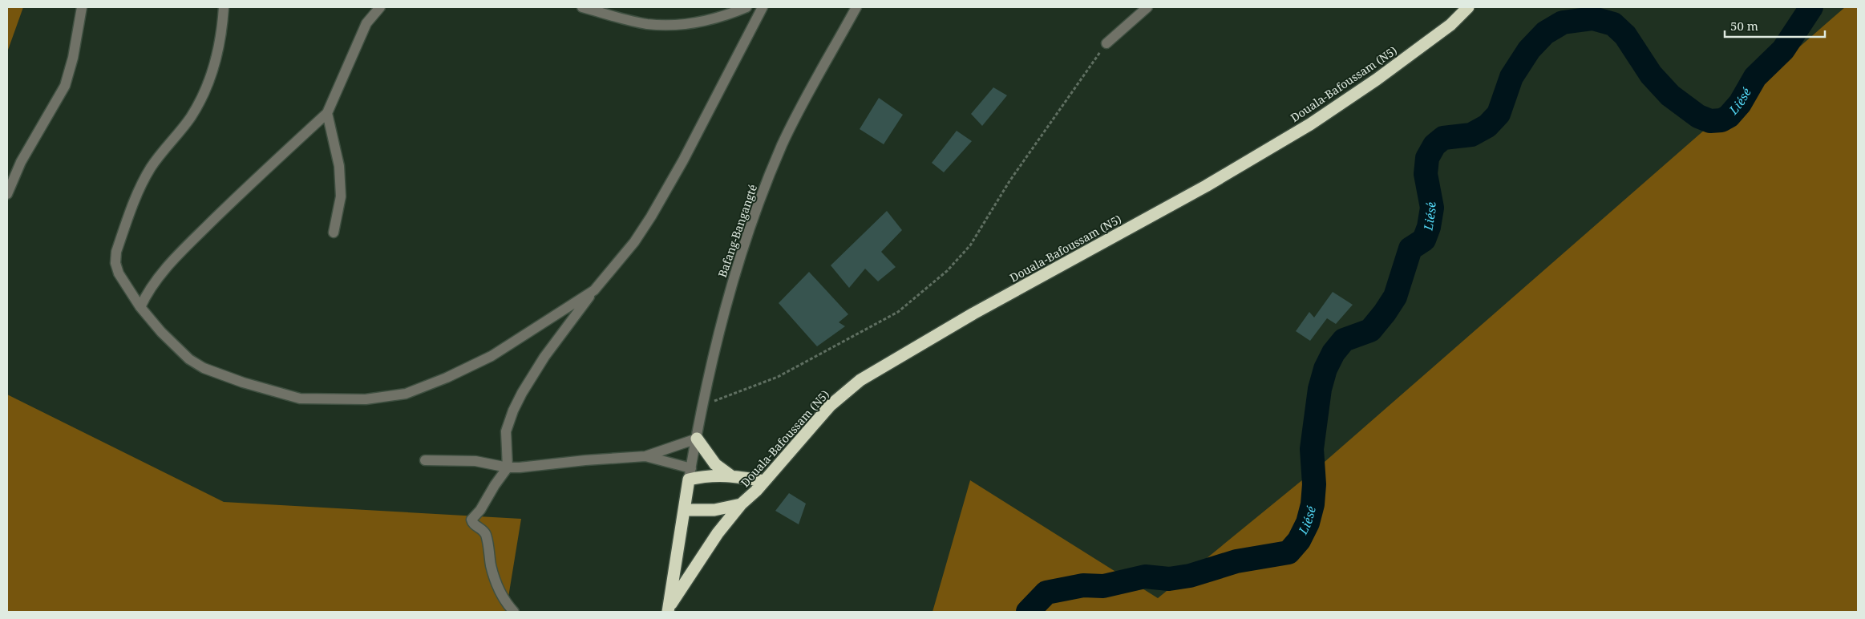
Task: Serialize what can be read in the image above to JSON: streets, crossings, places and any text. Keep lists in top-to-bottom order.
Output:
{
  "streets": {
    "highway": ["Douala-Bafoussam (N5)"],
    "street": ["Bafang-Bangangté"]
  },
  "water": ["Liésé"],
  "scale_bar": "50 m"
}
